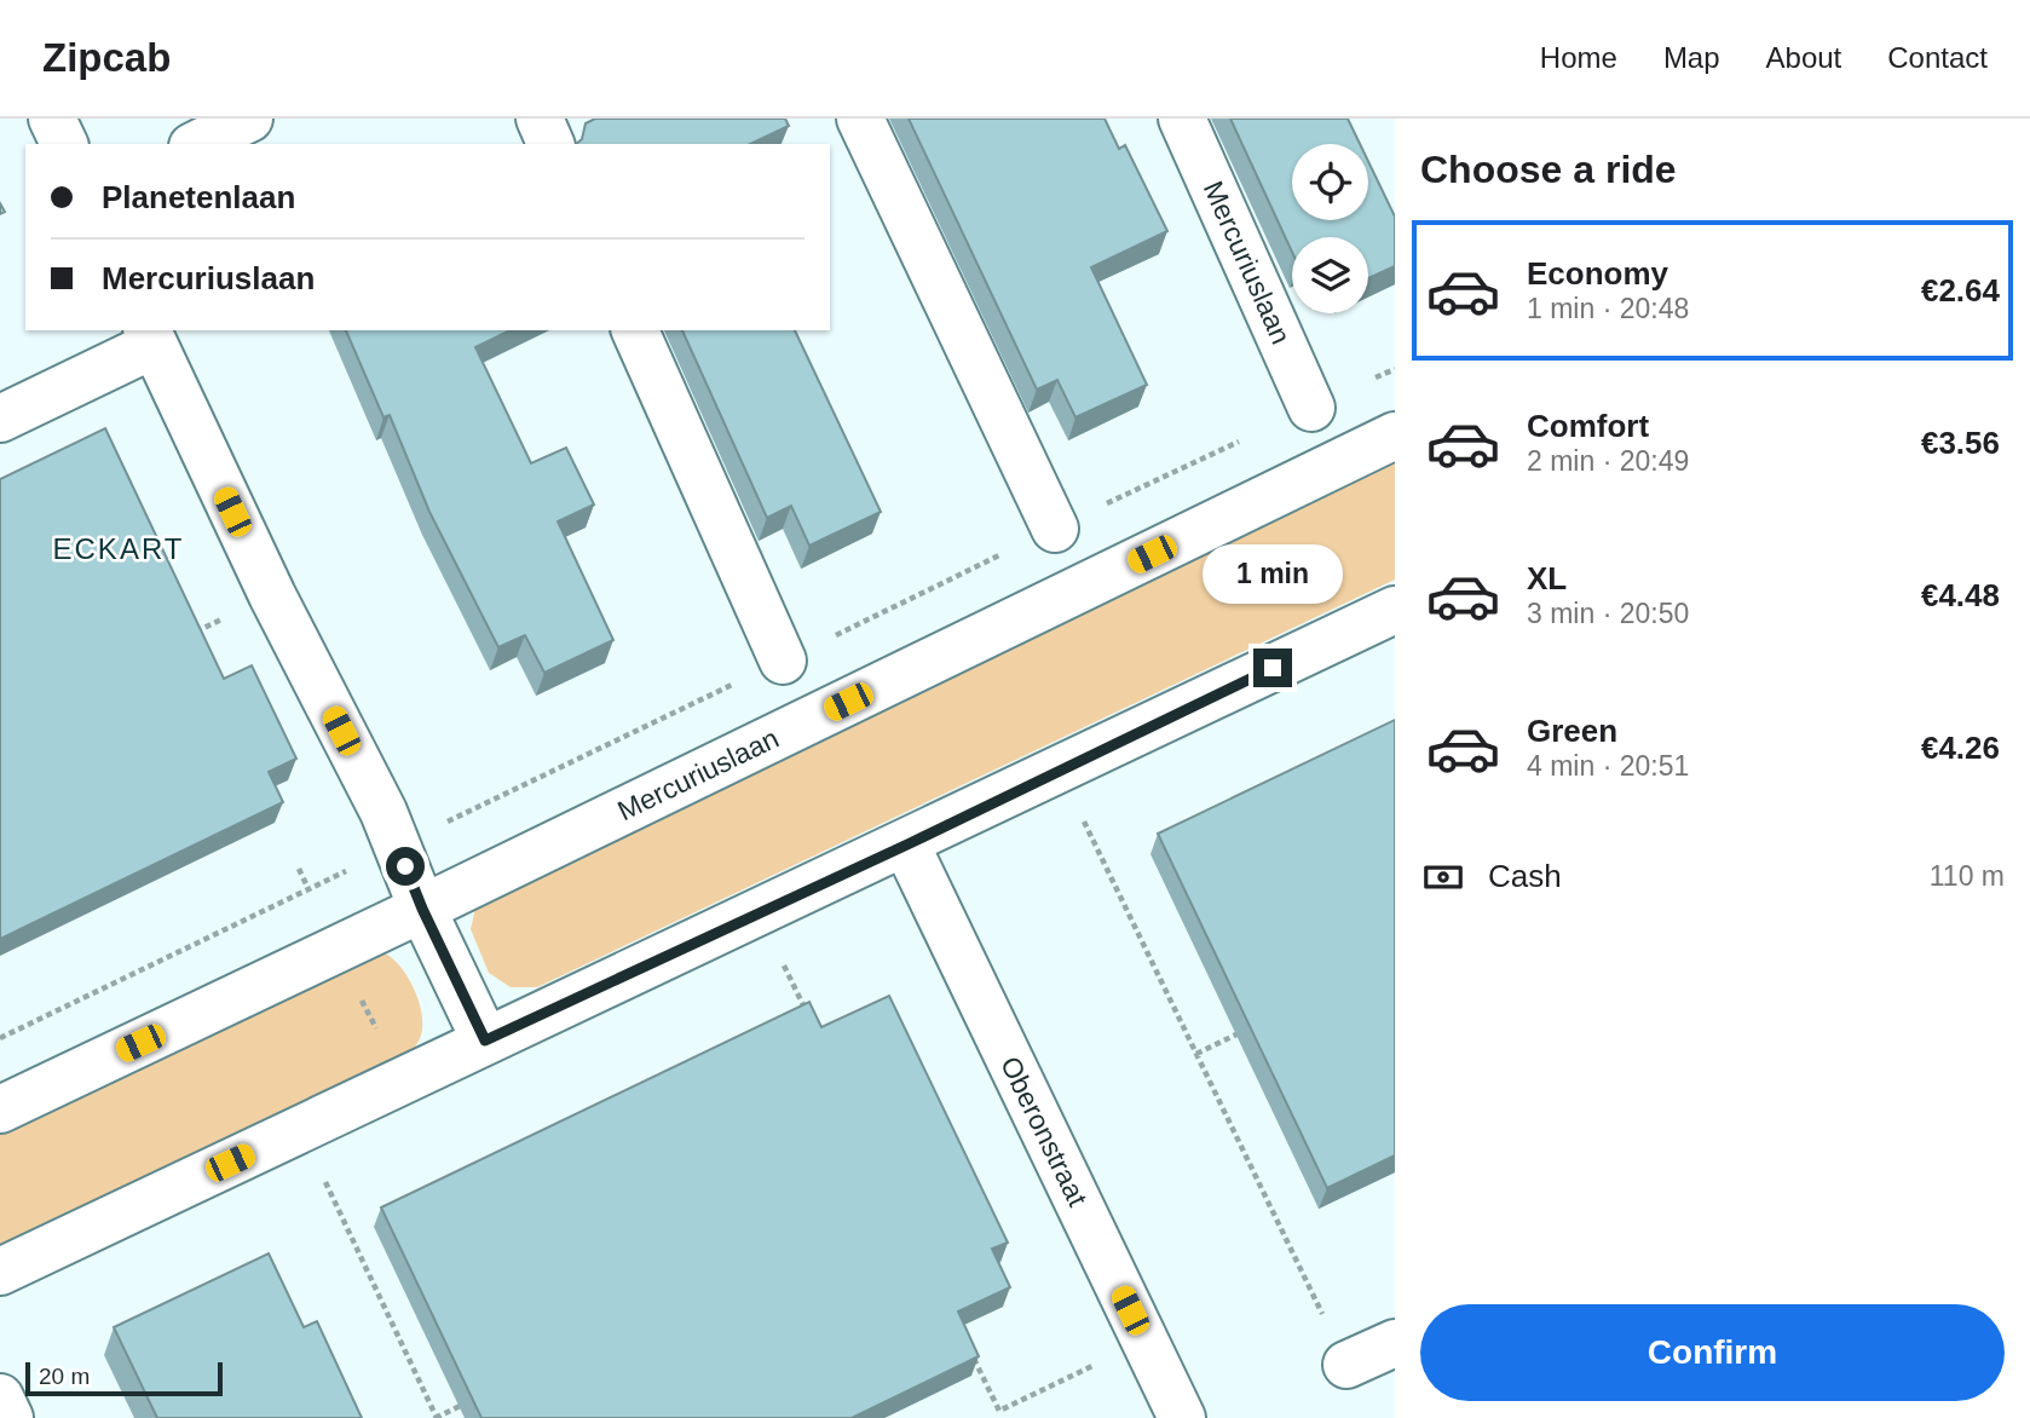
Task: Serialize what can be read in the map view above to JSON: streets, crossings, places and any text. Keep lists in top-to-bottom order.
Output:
{
  "streets": {
    "street": ["Mercuriuslaan", "Oberonstraat"]
  },
  "districts": ["ECKART"],
  "scale_bar": "20 m",
  "page": {
    "header": "Zipcab",
    "nav": [
      "Home",
      "Map",
      "About",
      "Contact"
    ],
    "heading": "Choose a ride",
    "banner": ["Planetenlaan", "Mercuriuslaan"],
    "list": [
      {
        "name": "Economy",
        "note": "1 min · 20:48",
        "value": "€2.64"
      },
      {
        "name": "Comfort",
        "note": "2 min · 20:49",
        "value": "€3.56"
      },
      {
        "name": "XL",
        "note": "3 min · 20:50",
        "value": "€4.48"
      },
      {
        "name": "Green",
        "note": "4 min · 20:51",
        "value": "€4.26"
      }
    ],
    "bubble": "1 min",
    "pay": ["Cash", "110 m"],
    "buttons": "Confirm",
    "scale": "20 m"
  }
}
